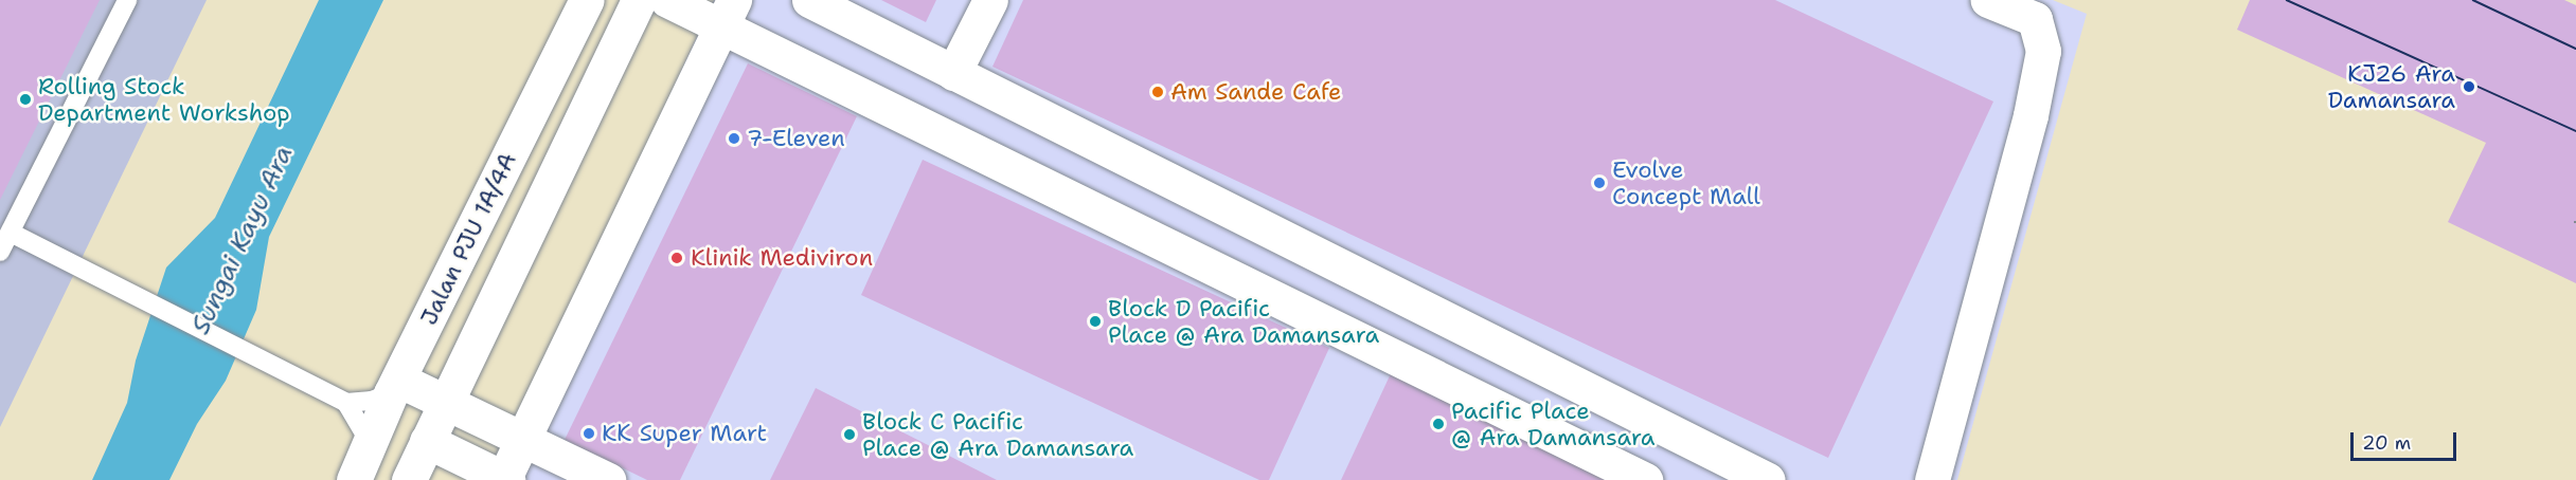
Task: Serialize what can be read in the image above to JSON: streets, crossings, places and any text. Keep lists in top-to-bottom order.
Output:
{
  "streets": {
    "street": ["Jalan PJU 1A/4A"]
  },
  "water": ["Sungai Kayu Ara"],
  "places": [
    "KJ26 Ara Damansara",
    "Am Sande Cafe",
    "Rolling Stock Department Workshop",
    "7-Eleven",
    "Evolve Concept Mall",
    "Klinik Mediviron",
    "Block D Pacific Place @ Ara Damansara",
    "Pacific Place @ Ara Damansara",
    "KK Super Mart",
    "Block C Pacific Place @ Ara Damansara"
  ],
  "scale_bar": "20 m"
}
